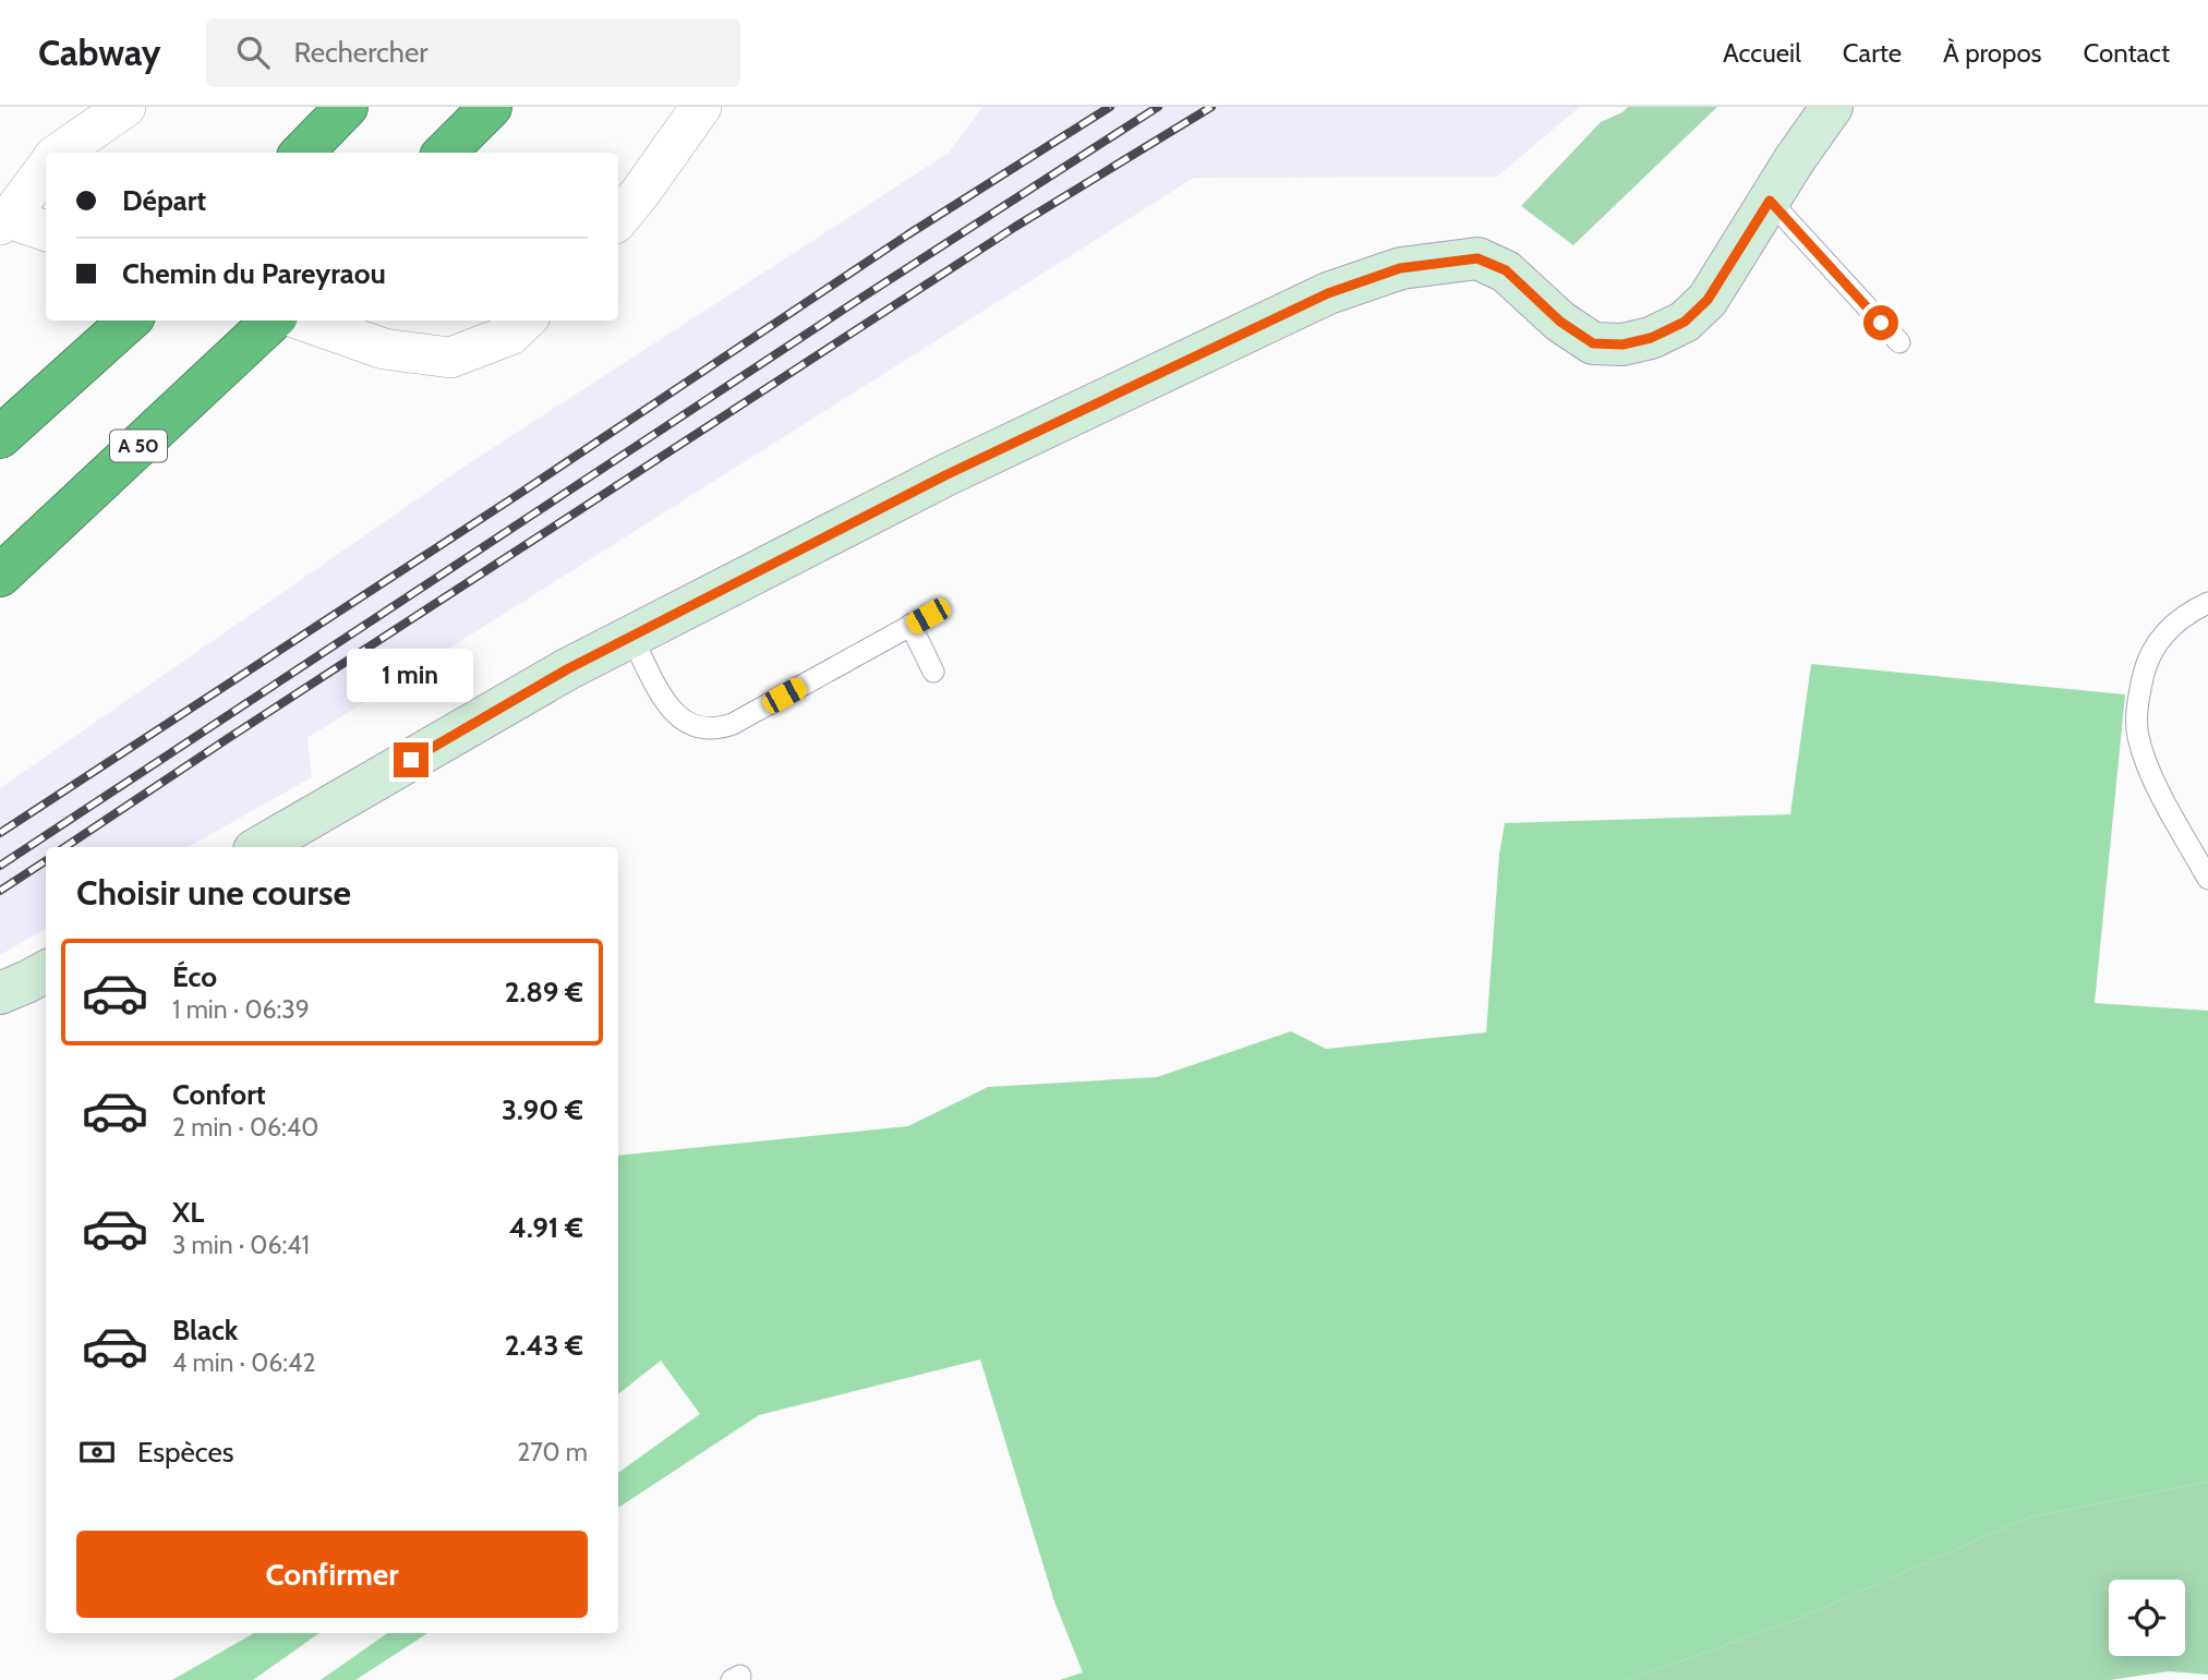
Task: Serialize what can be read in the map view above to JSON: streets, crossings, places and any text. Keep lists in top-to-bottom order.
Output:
{
  "streets": {
    "highway": ["A 50"]
  },
  "page": {
    "header": "Cabway",
    "search": "Rechercher",
    "nav": [
      "Accueil",
      "Carte",
      "À propos",
      "Contact"
    ],
    "banner": ["Départ", "Chemin du Pareyraou"],
    "bubble": "1 min",
    "heading": "Choisir une course",
    "list": [
      {
        "name": "Éco",
        "note": "1 min · 06:39",
        "value": "2.89 €"
      },
      {
        "name": "Confort",
        "note": "2 min · 06:40",
        "value": "3.90 €"
      },
      {
        "name": "XL",
        "note": "3 min · 06:41",
        "value": "4.91 €"
      },
      {
        "name": "Black",
        "note": "4 min · 06:42",
        "value": "2.43 €"
      }
    ],
    "pay": ["Espèces", "270 m"],
    "buttons": "Confirmer"
  }
}
